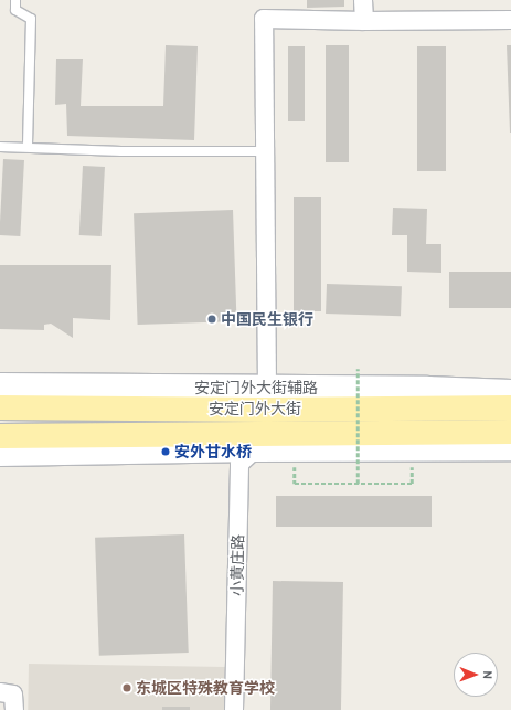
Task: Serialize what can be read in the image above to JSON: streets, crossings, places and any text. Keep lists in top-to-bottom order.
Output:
{
  "streets": {
    "main road": ["安定门外大街"],
    "street": ["安定门外大街辅路", "小黄庄路"]
  },
  "crossings": [
    ["安定门外大街辅路", "安定门外大街"],
    ["安定门外大街", "小黄庄路"]
  ],
  "places": ["中国民生银行", "安外甘水桥", "东城区特殊教育学校"],
  "north": "right"
}
